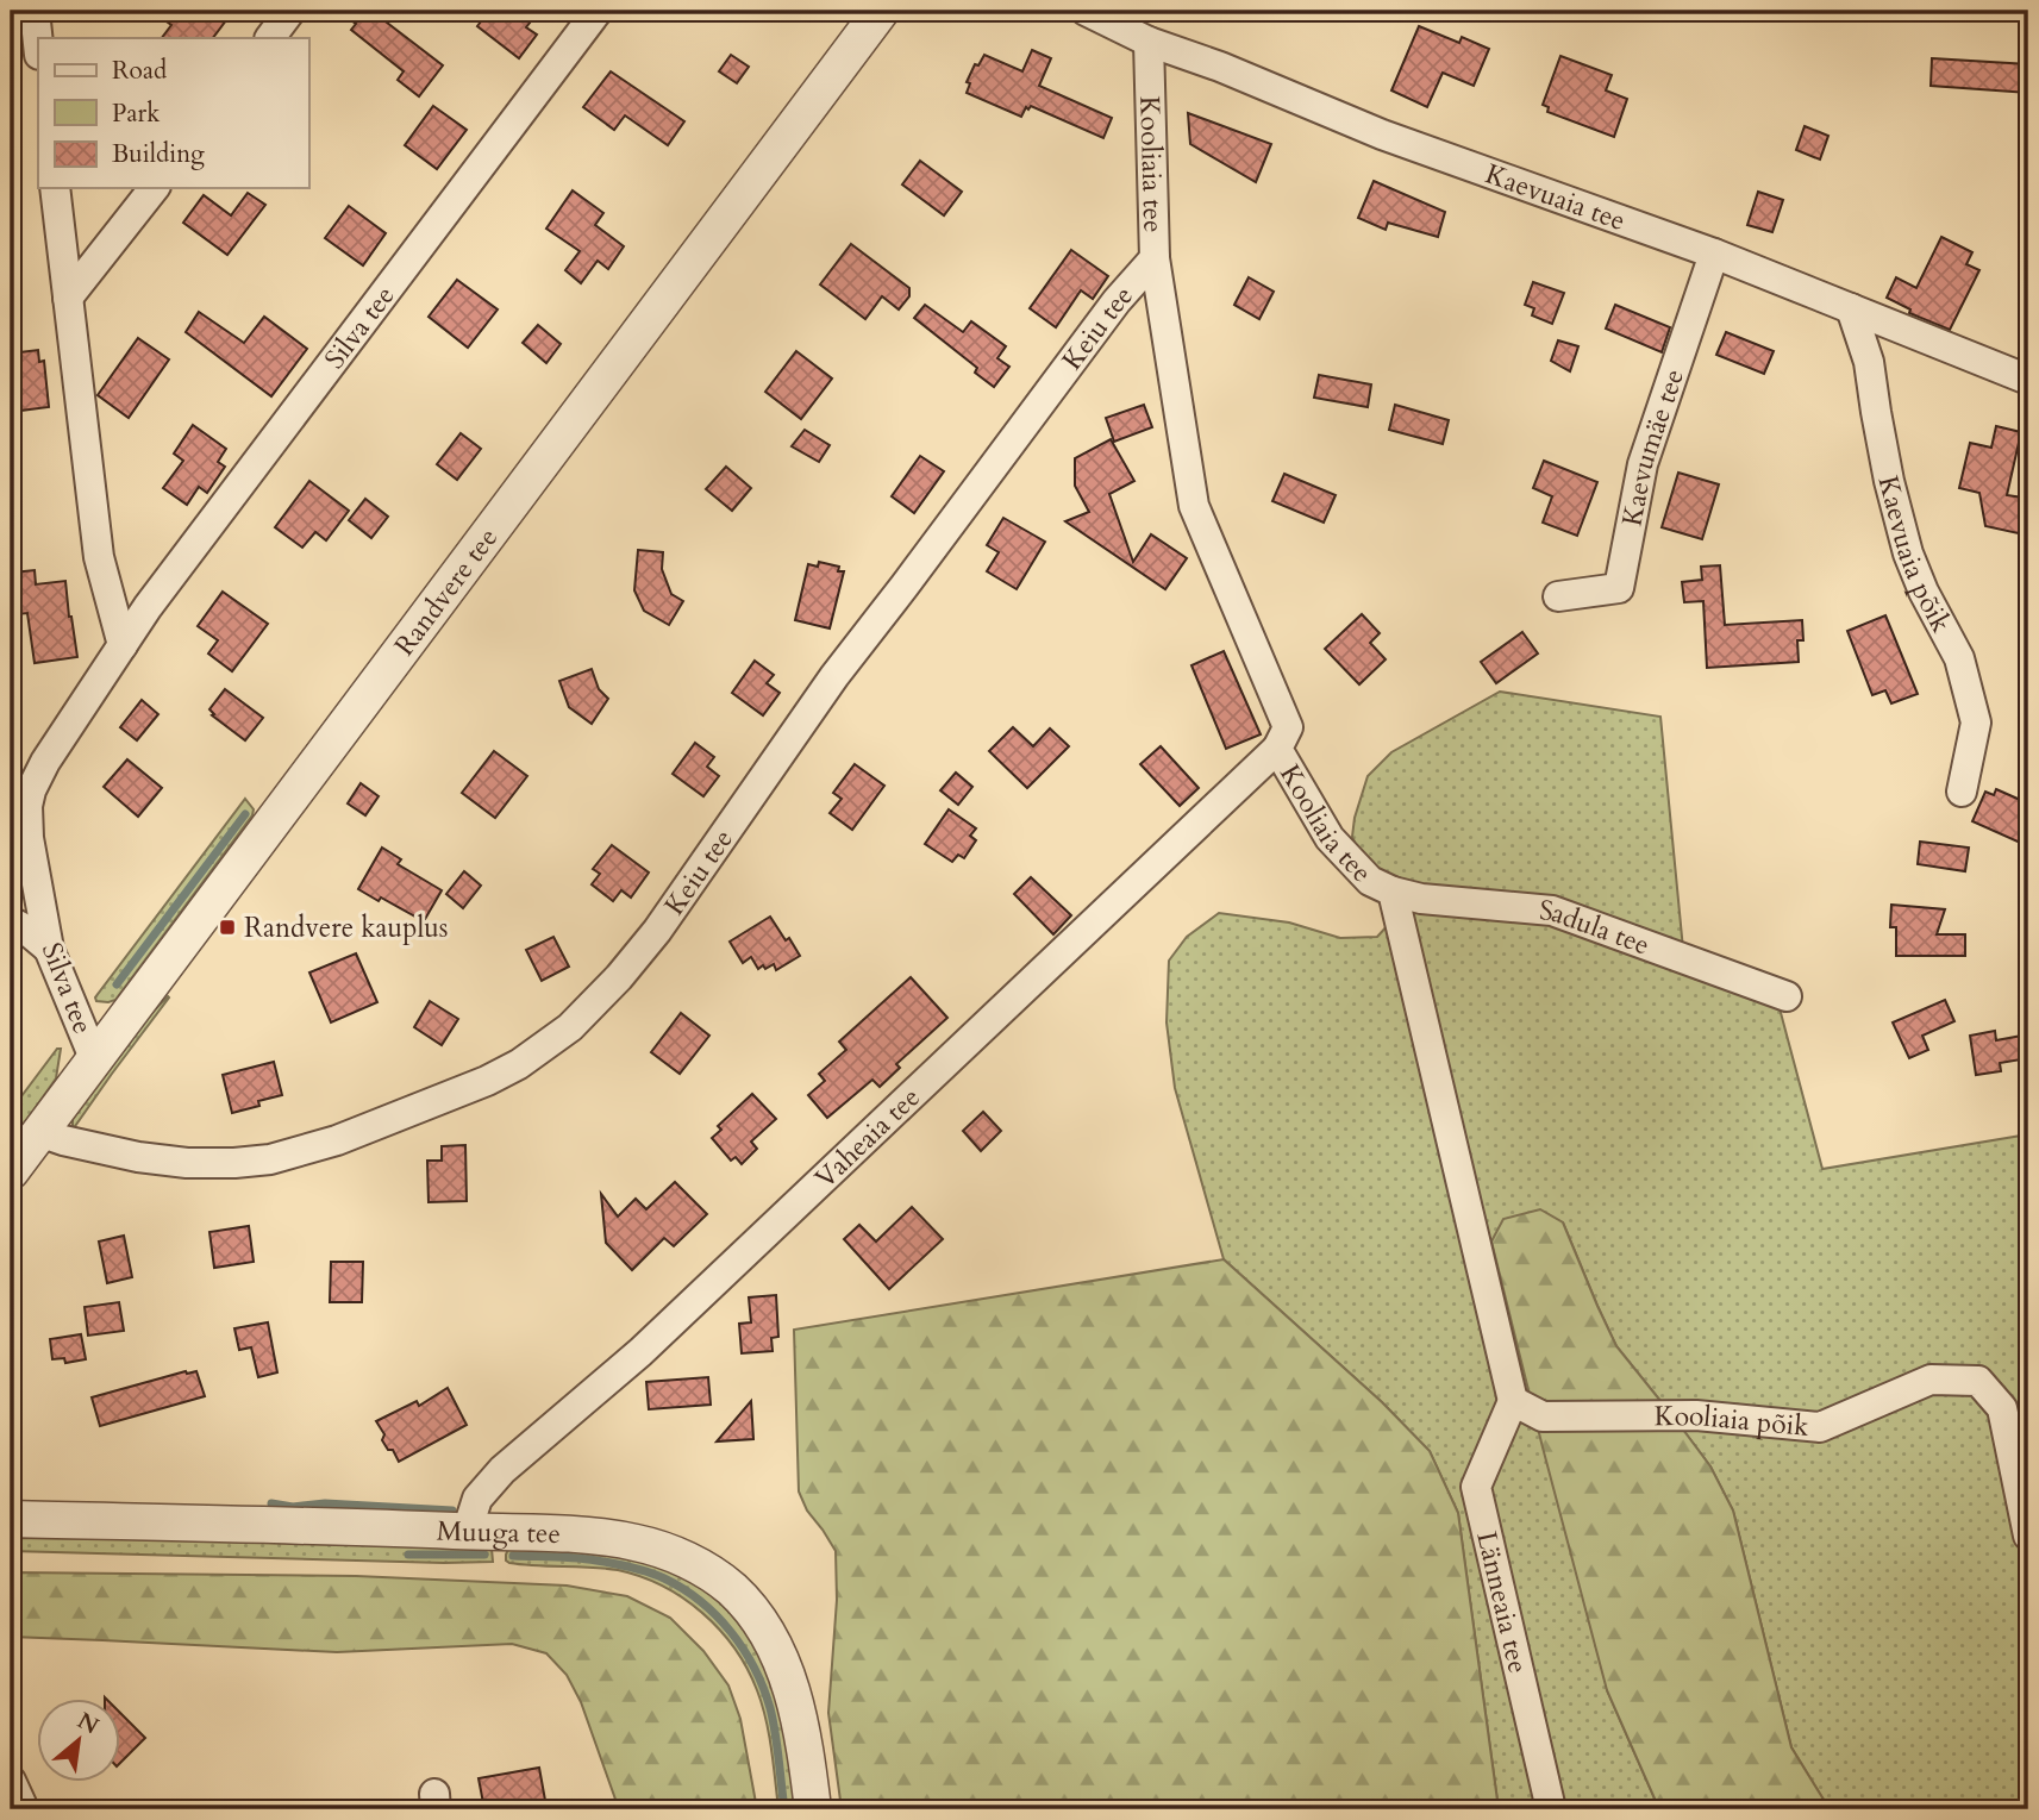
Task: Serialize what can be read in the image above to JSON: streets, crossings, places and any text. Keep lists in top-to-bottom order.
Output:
{
  "streets": {
    "street": [
      "Kooliaia tee",
      "Kaevuaia tee",
      "Silva tee",
      "Keiu tee",
      "Kaevumäe tee",
      "Kaevuaia põik",
      "Randvere tee",
      "Sadula tee",
      "Vaheaia tee",
      "Kooliaia põik",
      "Muuga tee",
      "Länneaia tee"
    ]
  },
  "crossings": [
    ["Kooliaia tee", "Kaevuaia tee"],
    ["Kooliaia tee", "Keiu tee"],
    ["Kooliaia tee", "Sadula tee"],
    ["Kooliaia tee", "Vaheaia tee"],
    ["Kooliaia tee", "Kooliaia põik"],
    ["Kooliaia tee", "Länneaia tee"],
    ["Kaevuaia tee", "Kaevumäe tee"],
    ["Kaevuaia tee", "Kaevuaia põik"],
    ["Silva tee", "Randvere tee"],
    ["Keiu tee", "Randvere tee"],
    ["Vaheaia tee", "Muuga tee"],
    ["Kooliaia põik", "Länneaia tee"]
  ],
  "places": {
    "transit": ["Randvere kauplus"]
  },
  "legend": ["Road", "Park", "Building"],
  "north": "top right"
}
